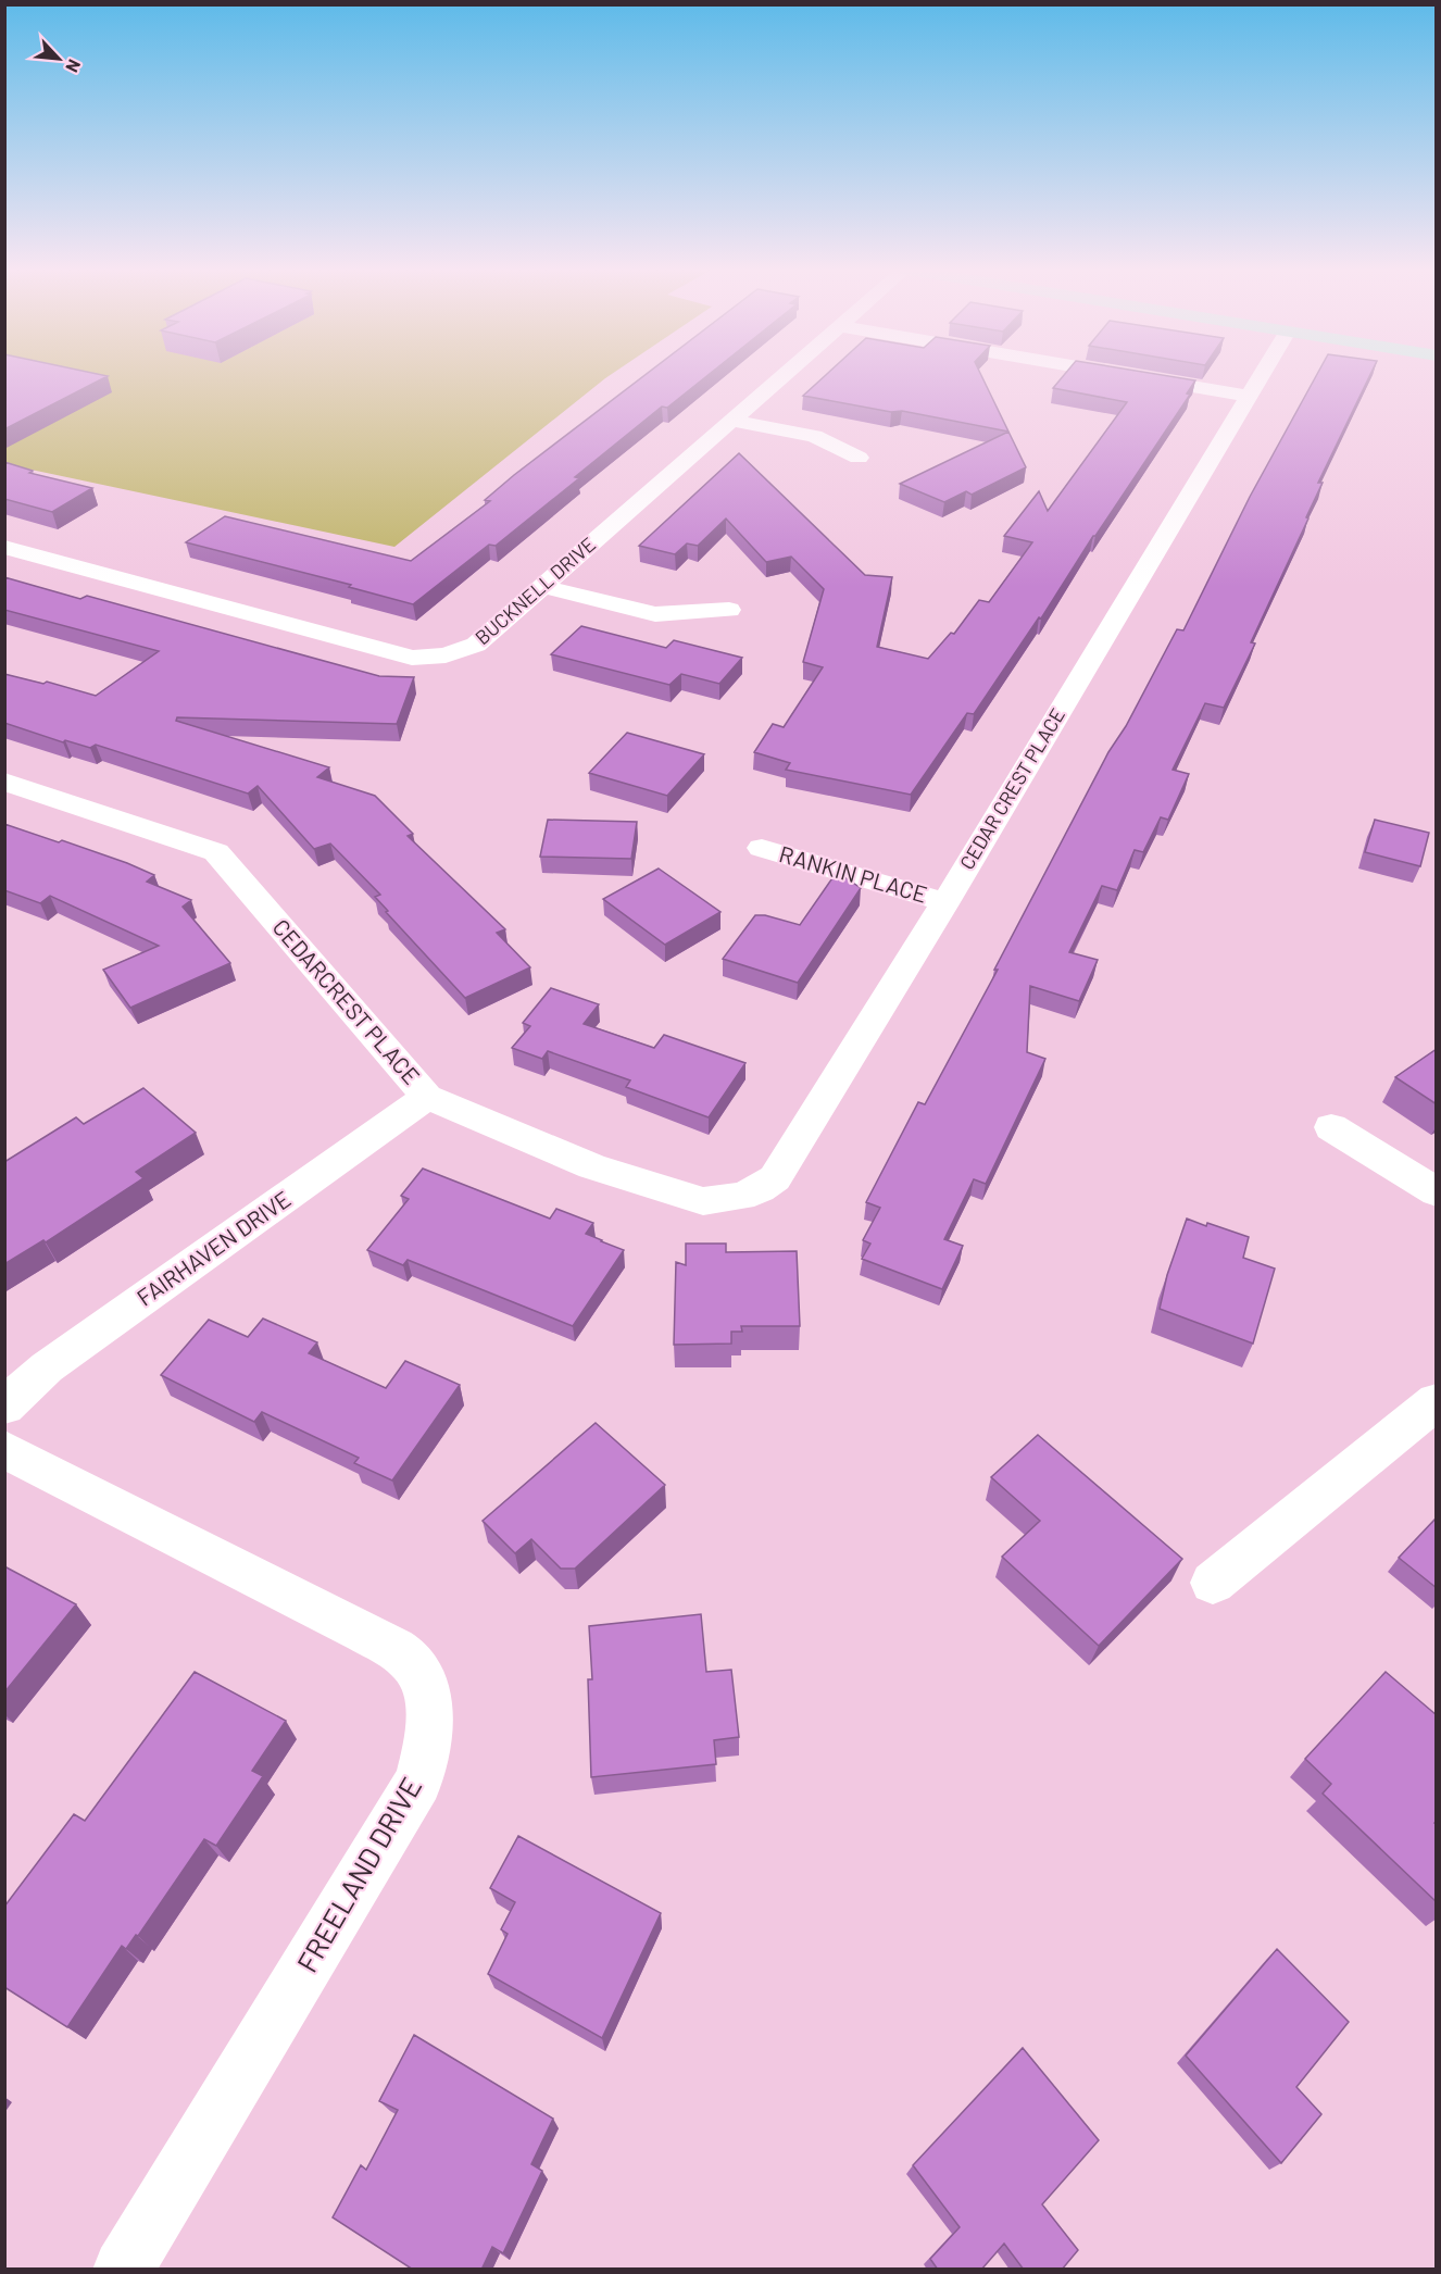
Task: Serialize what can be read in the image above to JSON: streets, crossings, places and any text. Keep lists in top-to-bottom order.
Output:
{
  "streets": {
    "street": [
      "BUCKNELL DRIVE",
      "CEDAR CREST PLACE",
      "RANKIN PLACE",
      "CEDARCREST PLACE",
      "FAIRHAVEN DRIVE",
      "FREELAND DRIVE"
    ]
  },
  "crossings": [
    ["CEDAR CREST PLACE", "RANKIN PLACE"],
    ["CEDAR CREST PLACE", "CEDARCREST PLACE"],
    ["CEDARCREST PLACE", "FAIRHAVEN DRIVE"]
  ],
  "north": "bottom right"
}
